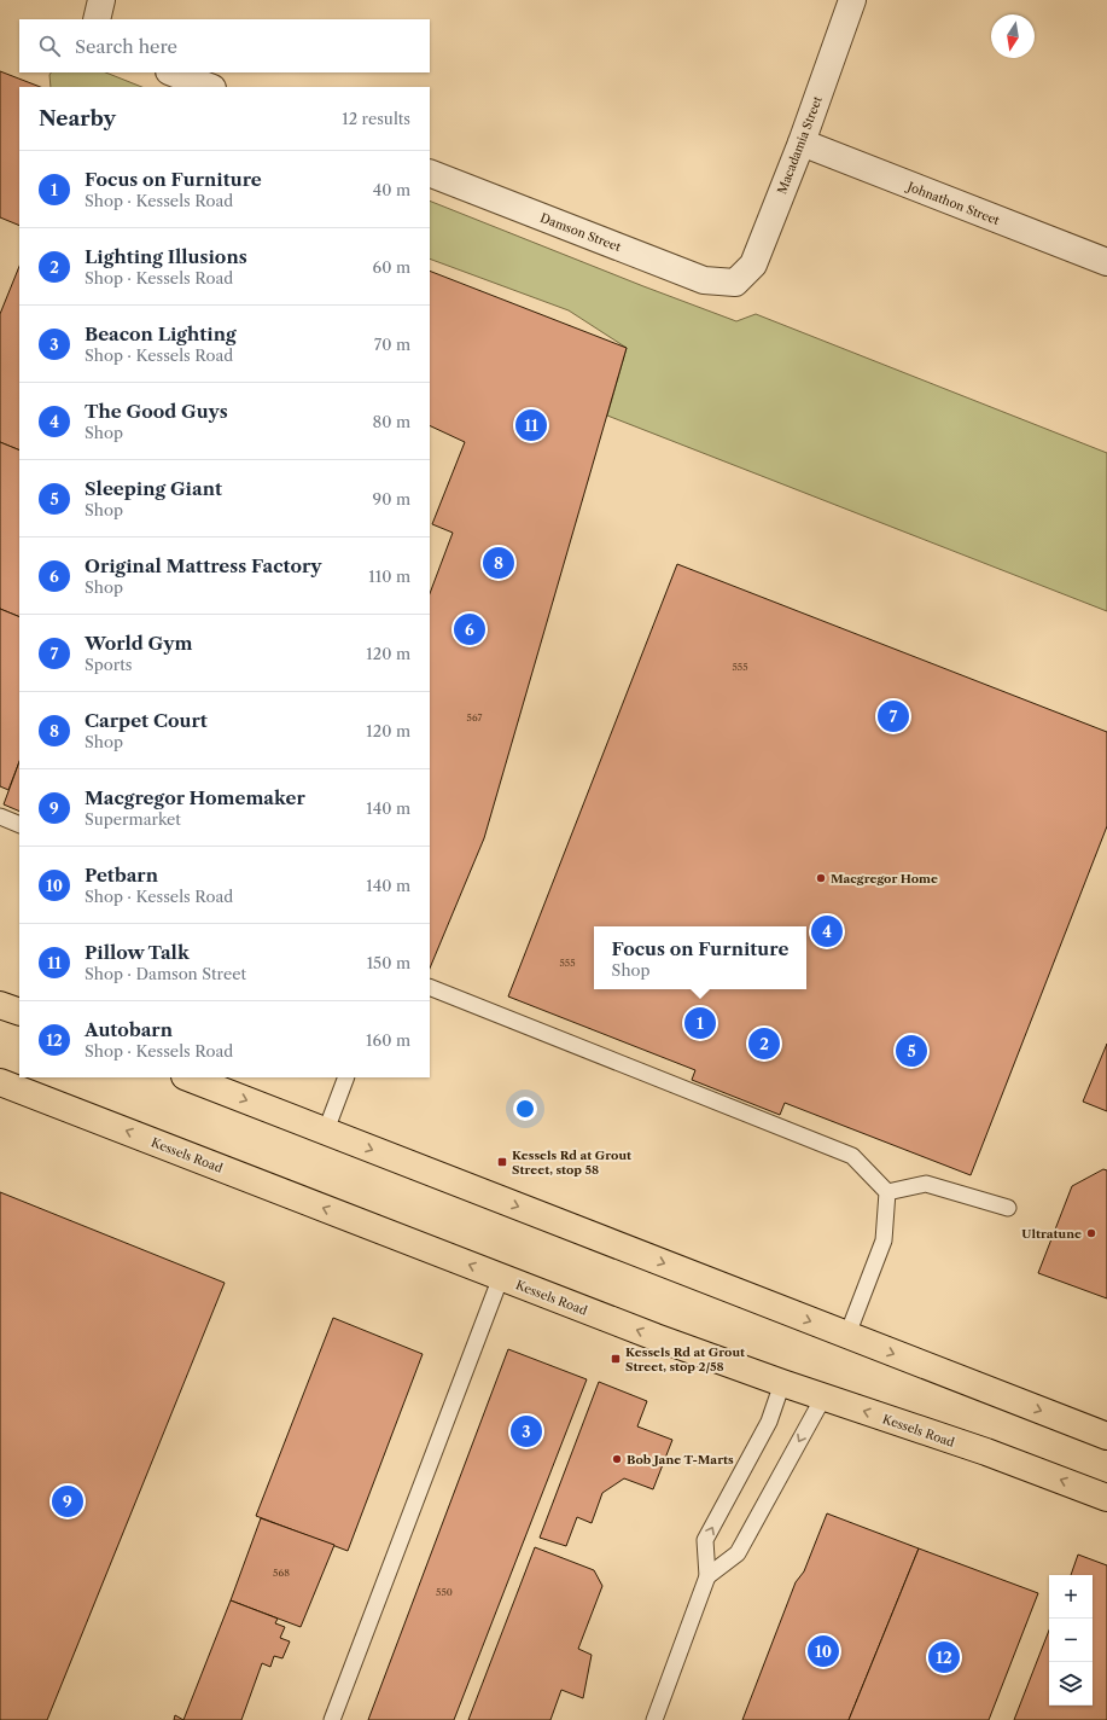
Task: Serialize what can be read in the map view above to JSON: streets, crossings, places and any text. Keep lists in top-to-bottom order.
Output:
{
  "streets": {
    "highway": ["Kessels Road"],
    "street": ["Macadamia Street", "Johnathon Street", "Damson Street"]
  },
  "crossings": [
    ["Macadamia Street", "Johnathon Street"],
    ["Macadamia Street", "Damson Street"]
  ],
  "places": {
    "other": ["Macgregor Home", "Ultratune", "Bob Jane T-Marts"],
    "transit": ["Kessels Rd at Grout Street, stop 58", "Kessels Rd at Grout Street, stop 2/58"]
  },
  "house_numbers": [
    "555",
    "567",
    "555",
    "568",
    "550"
  ],
  "north": "bottom",
  "page": {
    "search": "Search here",
    "heading": ["Nearby", "12 results"],
    "list": [
      {
        "mark": "1",
        "name": "Focus on Furniture",
        "note": "Shop · Kessels Road",
        "value": "40 m"
      },
      {
        "mark": "2",
        "name": "Lighting Illusions",
        "note": "Shop · Kessels Road",
        "value": "60 m"
      },
      {
        "mark": "3",
        "name": "Beacon Lighting",
        "note": "Shop · Kessels Road",
        "value": "70 m"
      },
      {
        "mark": "4",
        "name": "The Good Guys",
        "note": "Shop",
        "value": "80 m"
      },
      {
        "mark": "5",
        "name": "Sleeping Giant",
        "note": "Shop",
        "value": "90 m"
      },
      {
        "mark": "6",
        "name": "Original Mattress Factory",
        "note": "Shop",
        "value": "110 m"
      },
      {
        "mark": "7",
        "name": "World Gym",
        "note": "Sports",
        "value": "120 m"
      },
      {
        "mark": "8",
        "name": "Carpet Court",
        "note": "Shop",
        "value": "120 m"
      },
      {
        "mark": "9",
        "name": "Macgregor Homemaker",
        "note": "Supermarket",
        "value": "140 m"
      },
      {
        "mark": "10",
        "name": "Petbarn",
        "note": "Shop · Kessels Road",
        "value": "140 m"
      },
      {
        "mark": "11",
        "name": "Pillow Talk",
        "note": "Shop · Damson Street",
        "value": "150 m"
      },
      {
        "mark": "12",
        "name": "Autobarn",
        "note": "Shop · Kessels Road",
        "value": "160 m"
      }
    ],
    "pins": [
      "11",
      "8",
      "6",
      "7",
      "4",
      "1",
      "2",
      "5",
      "3",
      "9",
      "10",
      "12"
    ],
    "popup": ["Focus on Furniture", "Shop"],
    "map_buttons": ["+", "−"]
  }
}
